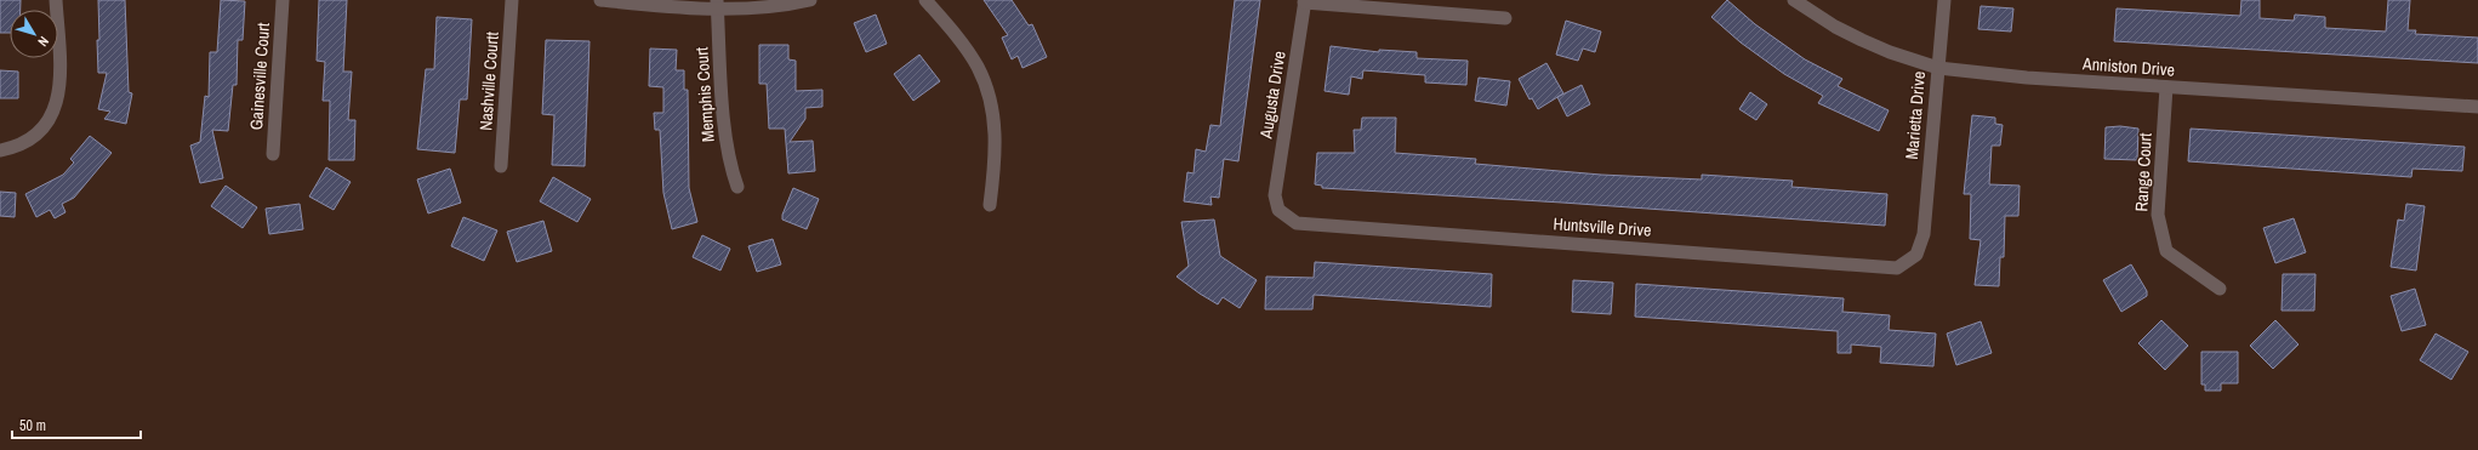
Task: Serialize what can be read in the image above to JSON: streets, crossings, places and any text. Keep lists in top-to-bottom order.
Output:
{
  "streets": {
    "street": [
      "Anniston Drive",
      "Gainesville Court",
      "Nashville Courtt",
      "Memphis Court",
      "Augusta Drive",
      "Marietta Drive",
      "Range Court",
      "Huntsville Drive"
    ]
  },
  "crossings": [
    ["Anniston Drive", "Marietta Drive"],
    ["Anniston Drive", "Range Court"],
    ["Augusta Drive", "Huntsville Drive"],
    ["Marietta Drive", "Huntsville Drive"]
  ],
  "scale_bar": "50 m",
  "north": "bottom right"
}
